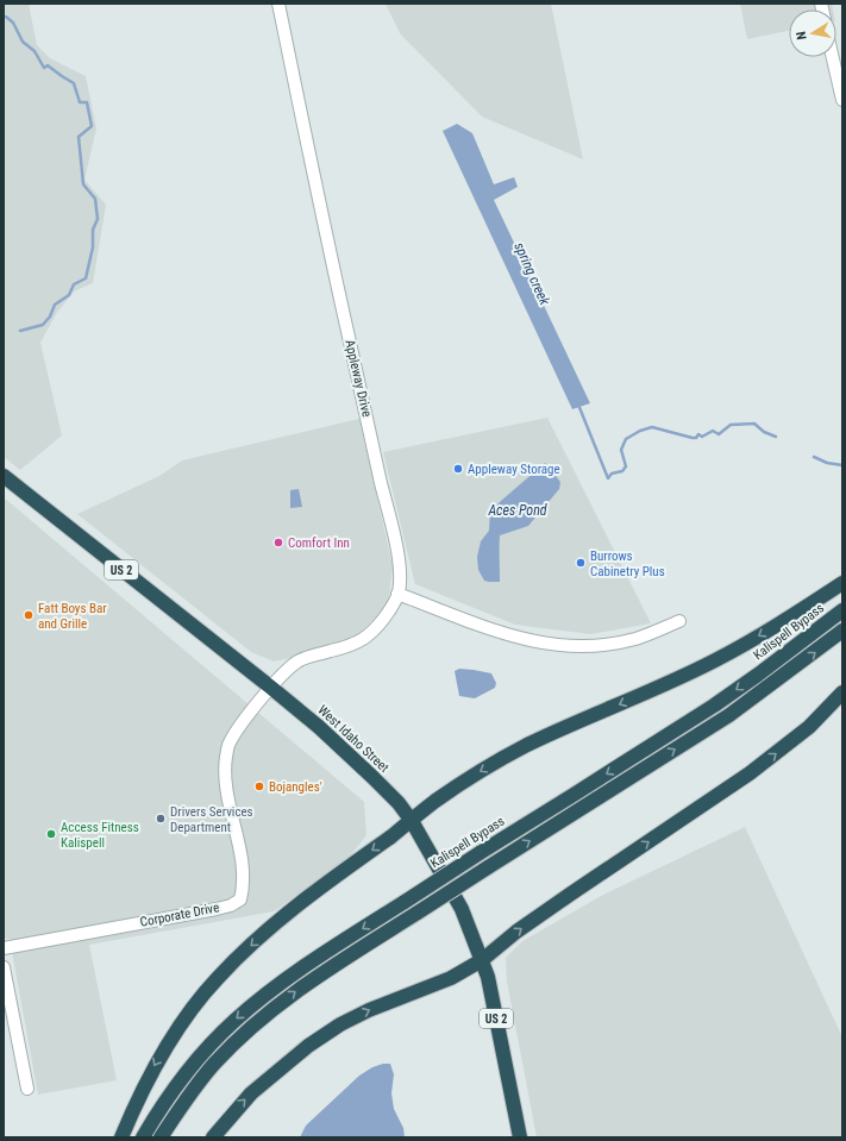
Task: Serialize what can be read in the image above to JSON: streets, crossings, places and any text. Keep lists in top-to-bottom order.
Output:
{
  "streets": {
    "highway": ["US 2", "Kalispell Bypass", "West Idaho Street"],
    "street": ["Appleway Drive", "Corporate Drive"]
  },
  "crossings": [
    ["Appleway Drive", "West Idaho Street"],
    ["Appleway Drive", "Corporate Drive"],
    ["West Idaho Street", "Corporate Drive"]
  ],
  "water": ["spring creek", "Aces Pond"],
  "places": [
    "Appleway Storage",
    "Comfort Inn",
    "Burrows Cabinetry Plus",
    "Fatt Boys Bar and Grille",
    "Bojangles'",
    "Drivers Services Department",
    "Access Fitness Kalispell"
  ],
  "north": "left"
}
